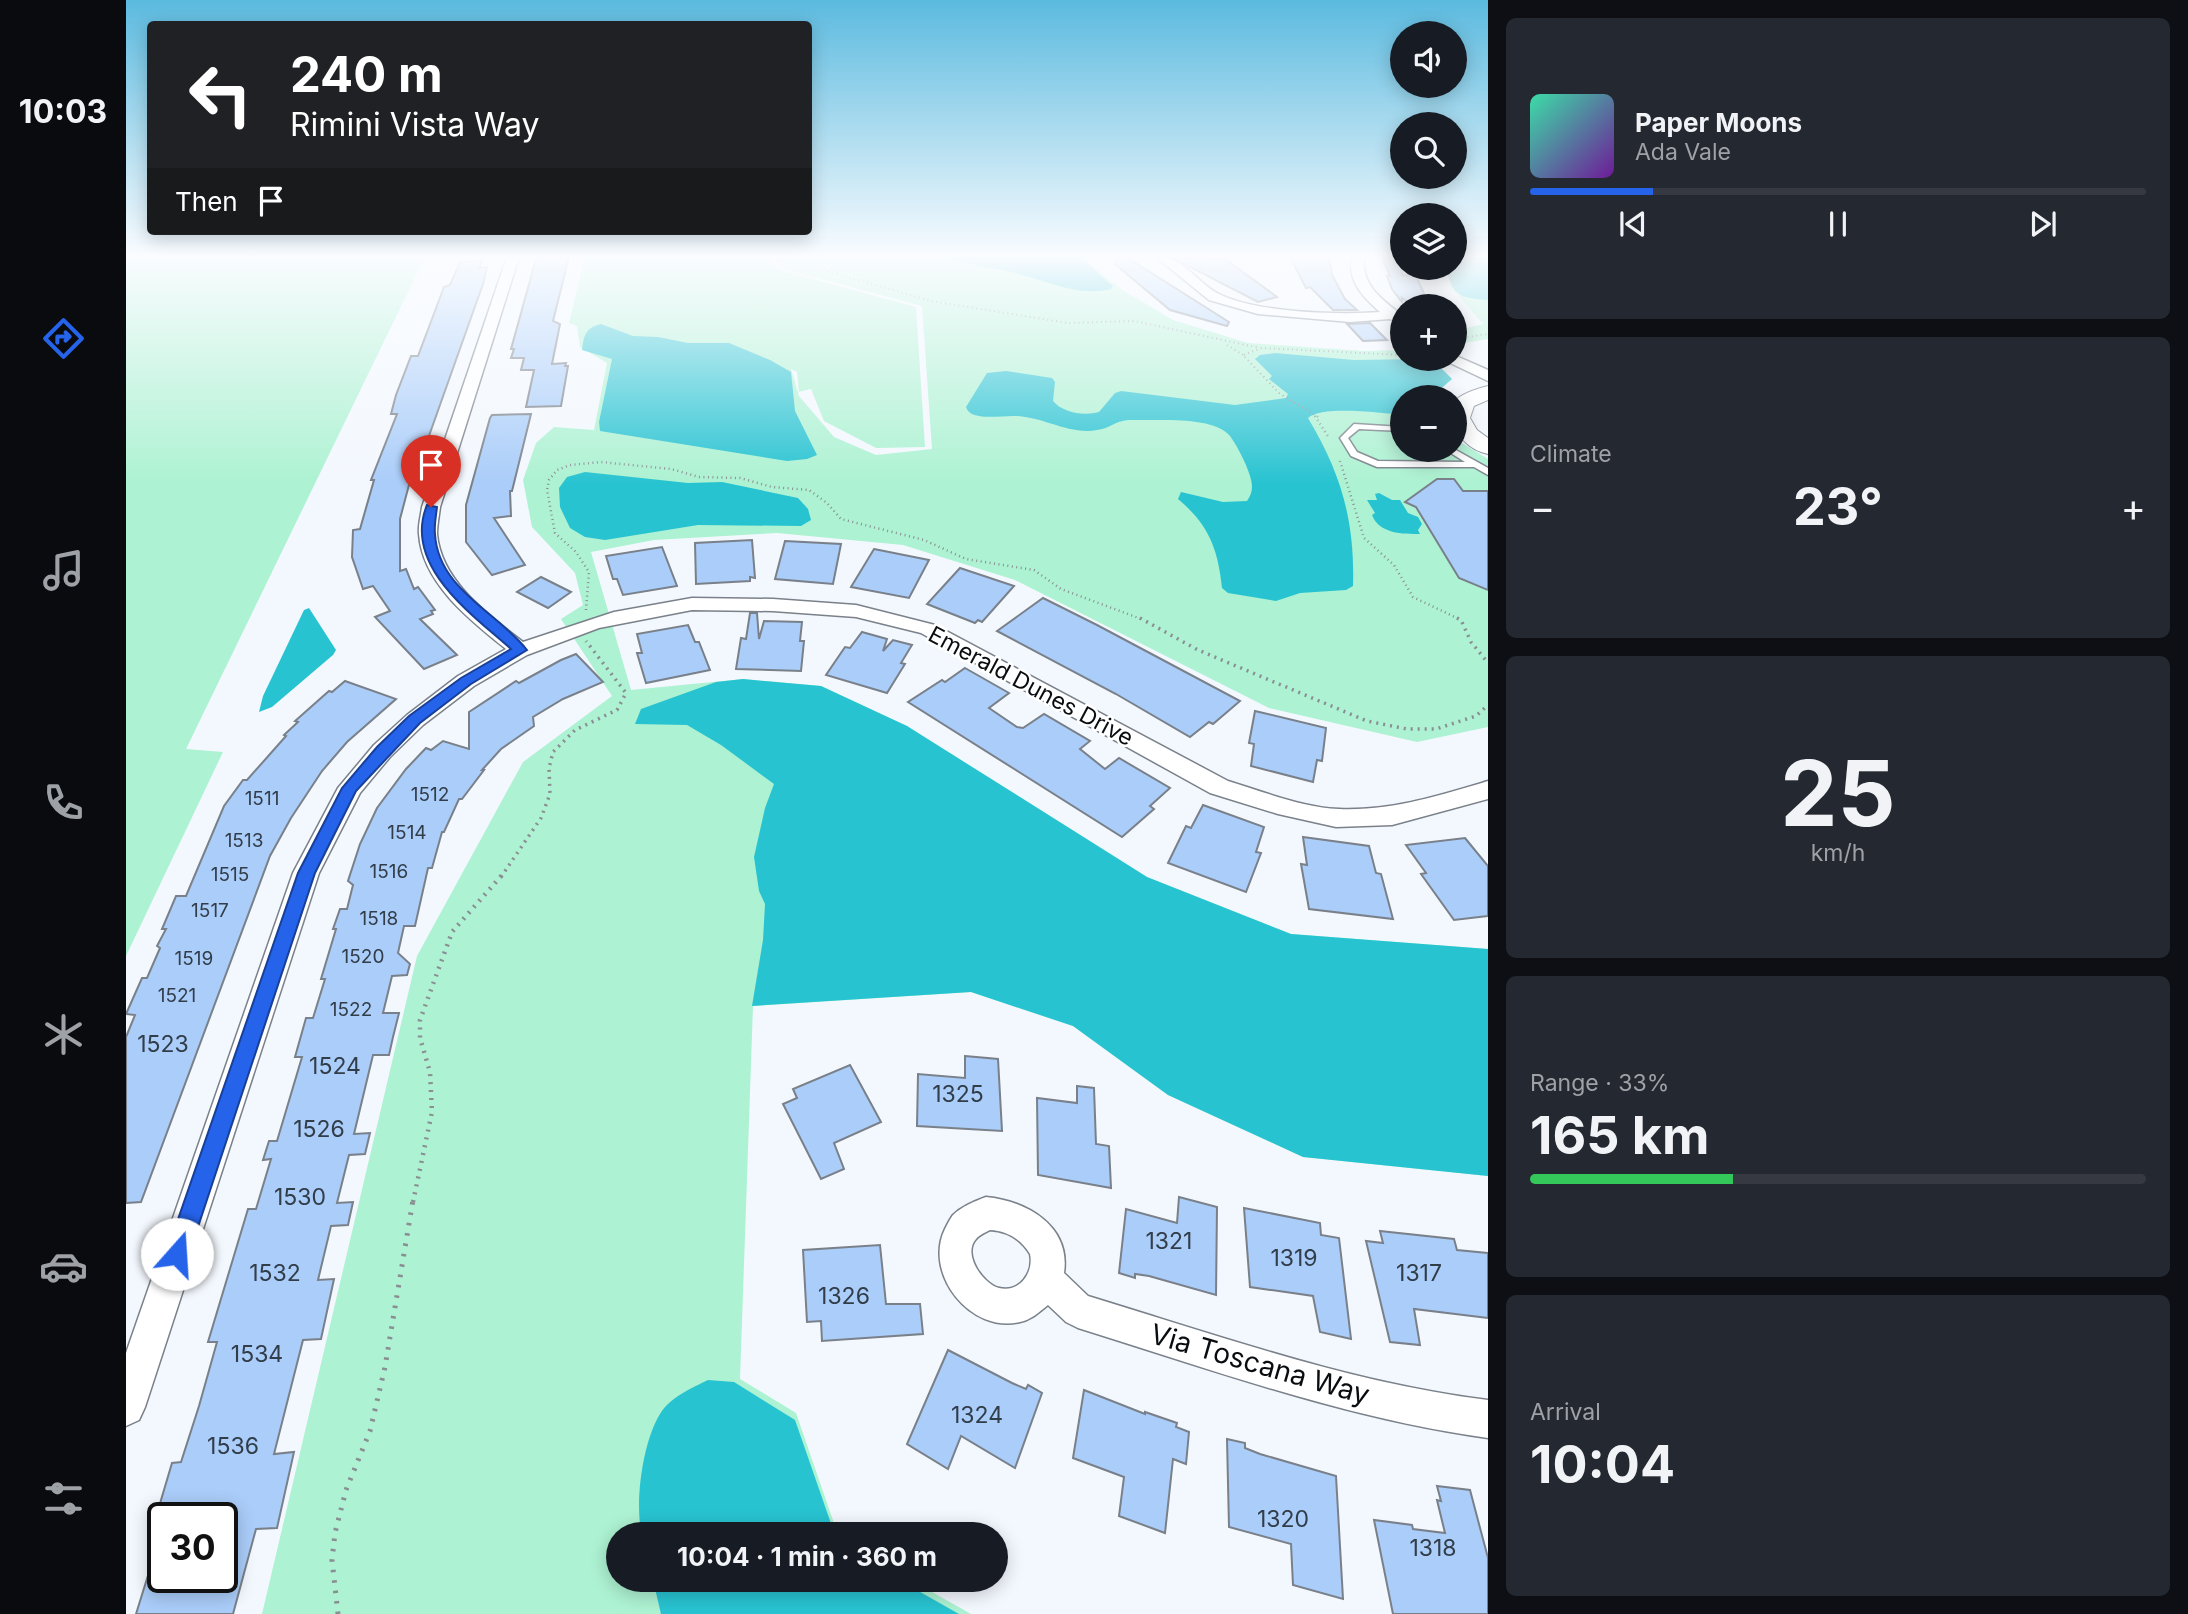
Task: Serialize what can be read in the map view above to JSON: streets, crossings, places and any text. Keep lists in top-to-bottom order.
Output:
{
  "streets": {
    "street": ["Emerald Dunes Drive", "Via Toscana Way"]
  },
  "house_numbers": [
    "1512",
    "1511",
    "1514",
    "1513",
    "1516",
    "1515",
    "1517",
    "1518",
    "1520",
    "1519",
    "1521",
    "1522",
    "1523",
    "1524",
    "1325",
    "1526",
    "1530",
    "1321",
    "1319",
    "1532",
    "1317",
    "1326",
    "1534",
    "1324",
    "1536",
    "1320",
    "1318"
  ],
  "page": {
    "tabs": "10:03",
    "map_buttons": ["+", "−"],
    "turn": ["240 m", "Rimini Vista Way"],
    "song": ["Paper Moons", "Ada Vale"],
    "then": "Then",
    "tile": [
      "Climate",
      ["25", "km/h"],
      ["Range · 33%", "165 km"],
      ["Arrival", "10:04"]
    ],
    "heat": ["−", "23°", "+"],
    "limit": "30",
    "trip": "10:04 · 1 min · 360 m"
  }
}
